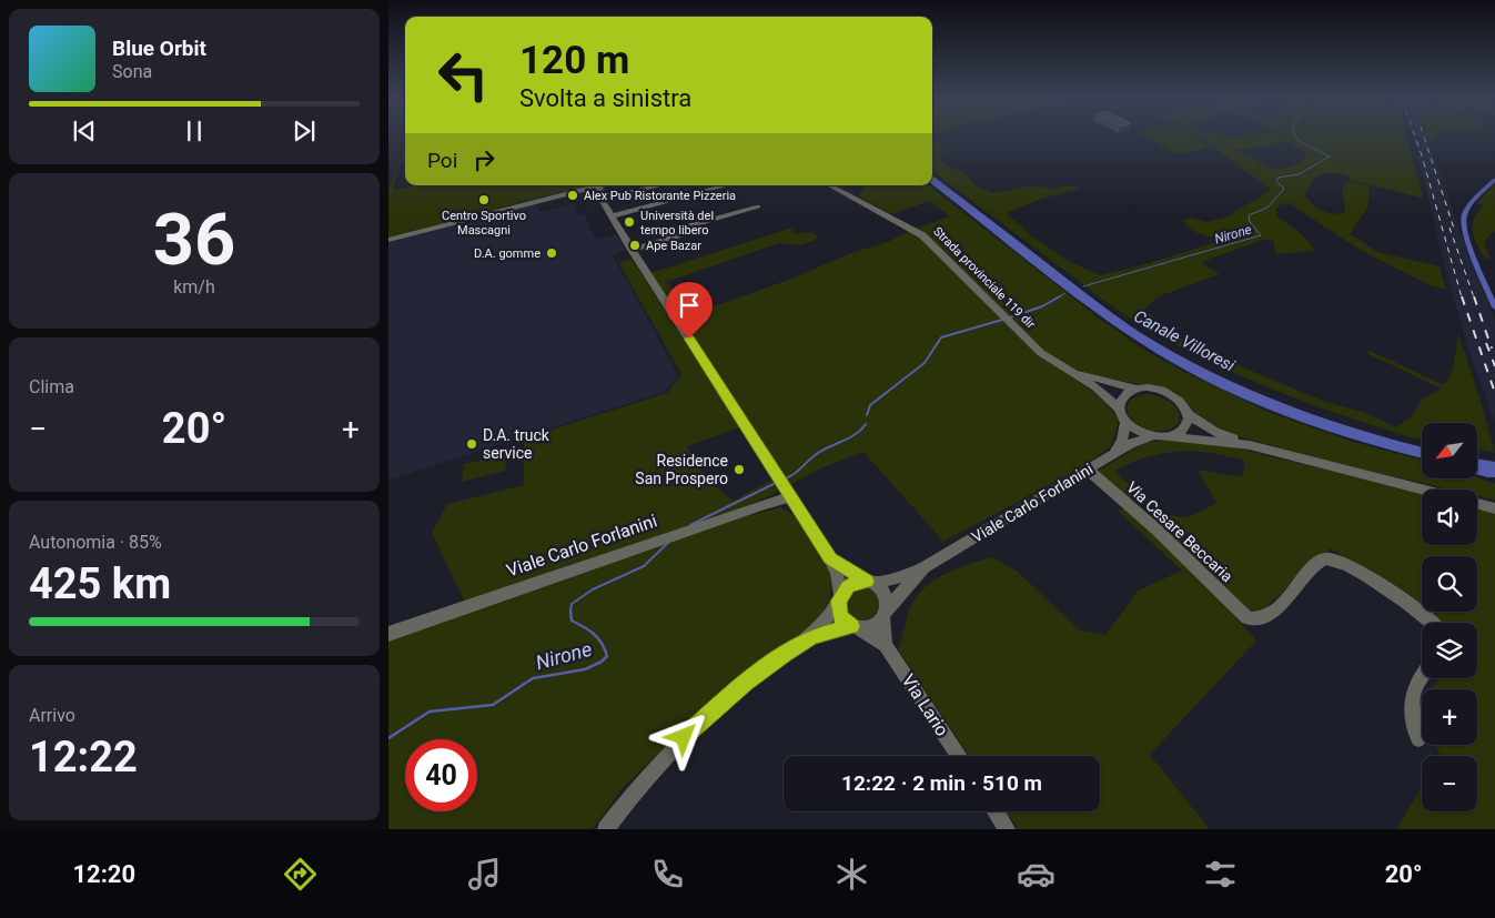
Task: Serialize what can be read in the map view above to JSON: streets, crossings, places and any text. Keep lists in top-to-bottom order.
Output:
{
  "streets": {
    "street": [
      "Strada provinciale 119 dir",
      "Viale Carlo Forlanini",
      "Via Cesare Beccaria",
      "Via Lario"
    ]
  },
  "crossings": [
    ["Strada provinciale 119 dir", "Viale Carlo Forlanini"],
    ["Viale Carlo Forlanini", "Via Cesare Beccaria"],
    ["Viale Carlo Forlanini", "Via Lario"]
  ],
  "water": ["Nirone", "Canale Villoresi"],
  "places": [
    "Alex Pub Ristorante Pizzeria",
    "Centro Sportivo Mascagni",
    "Università del tempo libero",
    "Ape Bazar",
    "D.A. gomme",
    "D.A. truck service",
    "Residence San Prospero"
  ],
  "north": "bottom left",
  "page": {
    "turn": ["120 m", "Svolta a sinistra"],
    "song": ["Blue Orbit", "Sona"],
    "then": "Poi",
    "tile": [
      ["36", "km/h"],
      "Clima",
      ["Autonomia · 85%", "425 km"],
      ["Arrivo", "12:22"]
    ],
    "heat": ["−", "20°", "+"],
    "map_buttons": ["+", "−"],
    "limit": "40",
    "trip": "12:22 · 2 min · 510 m",
    "tabs": ["12:20", "20°"]
  }
}
